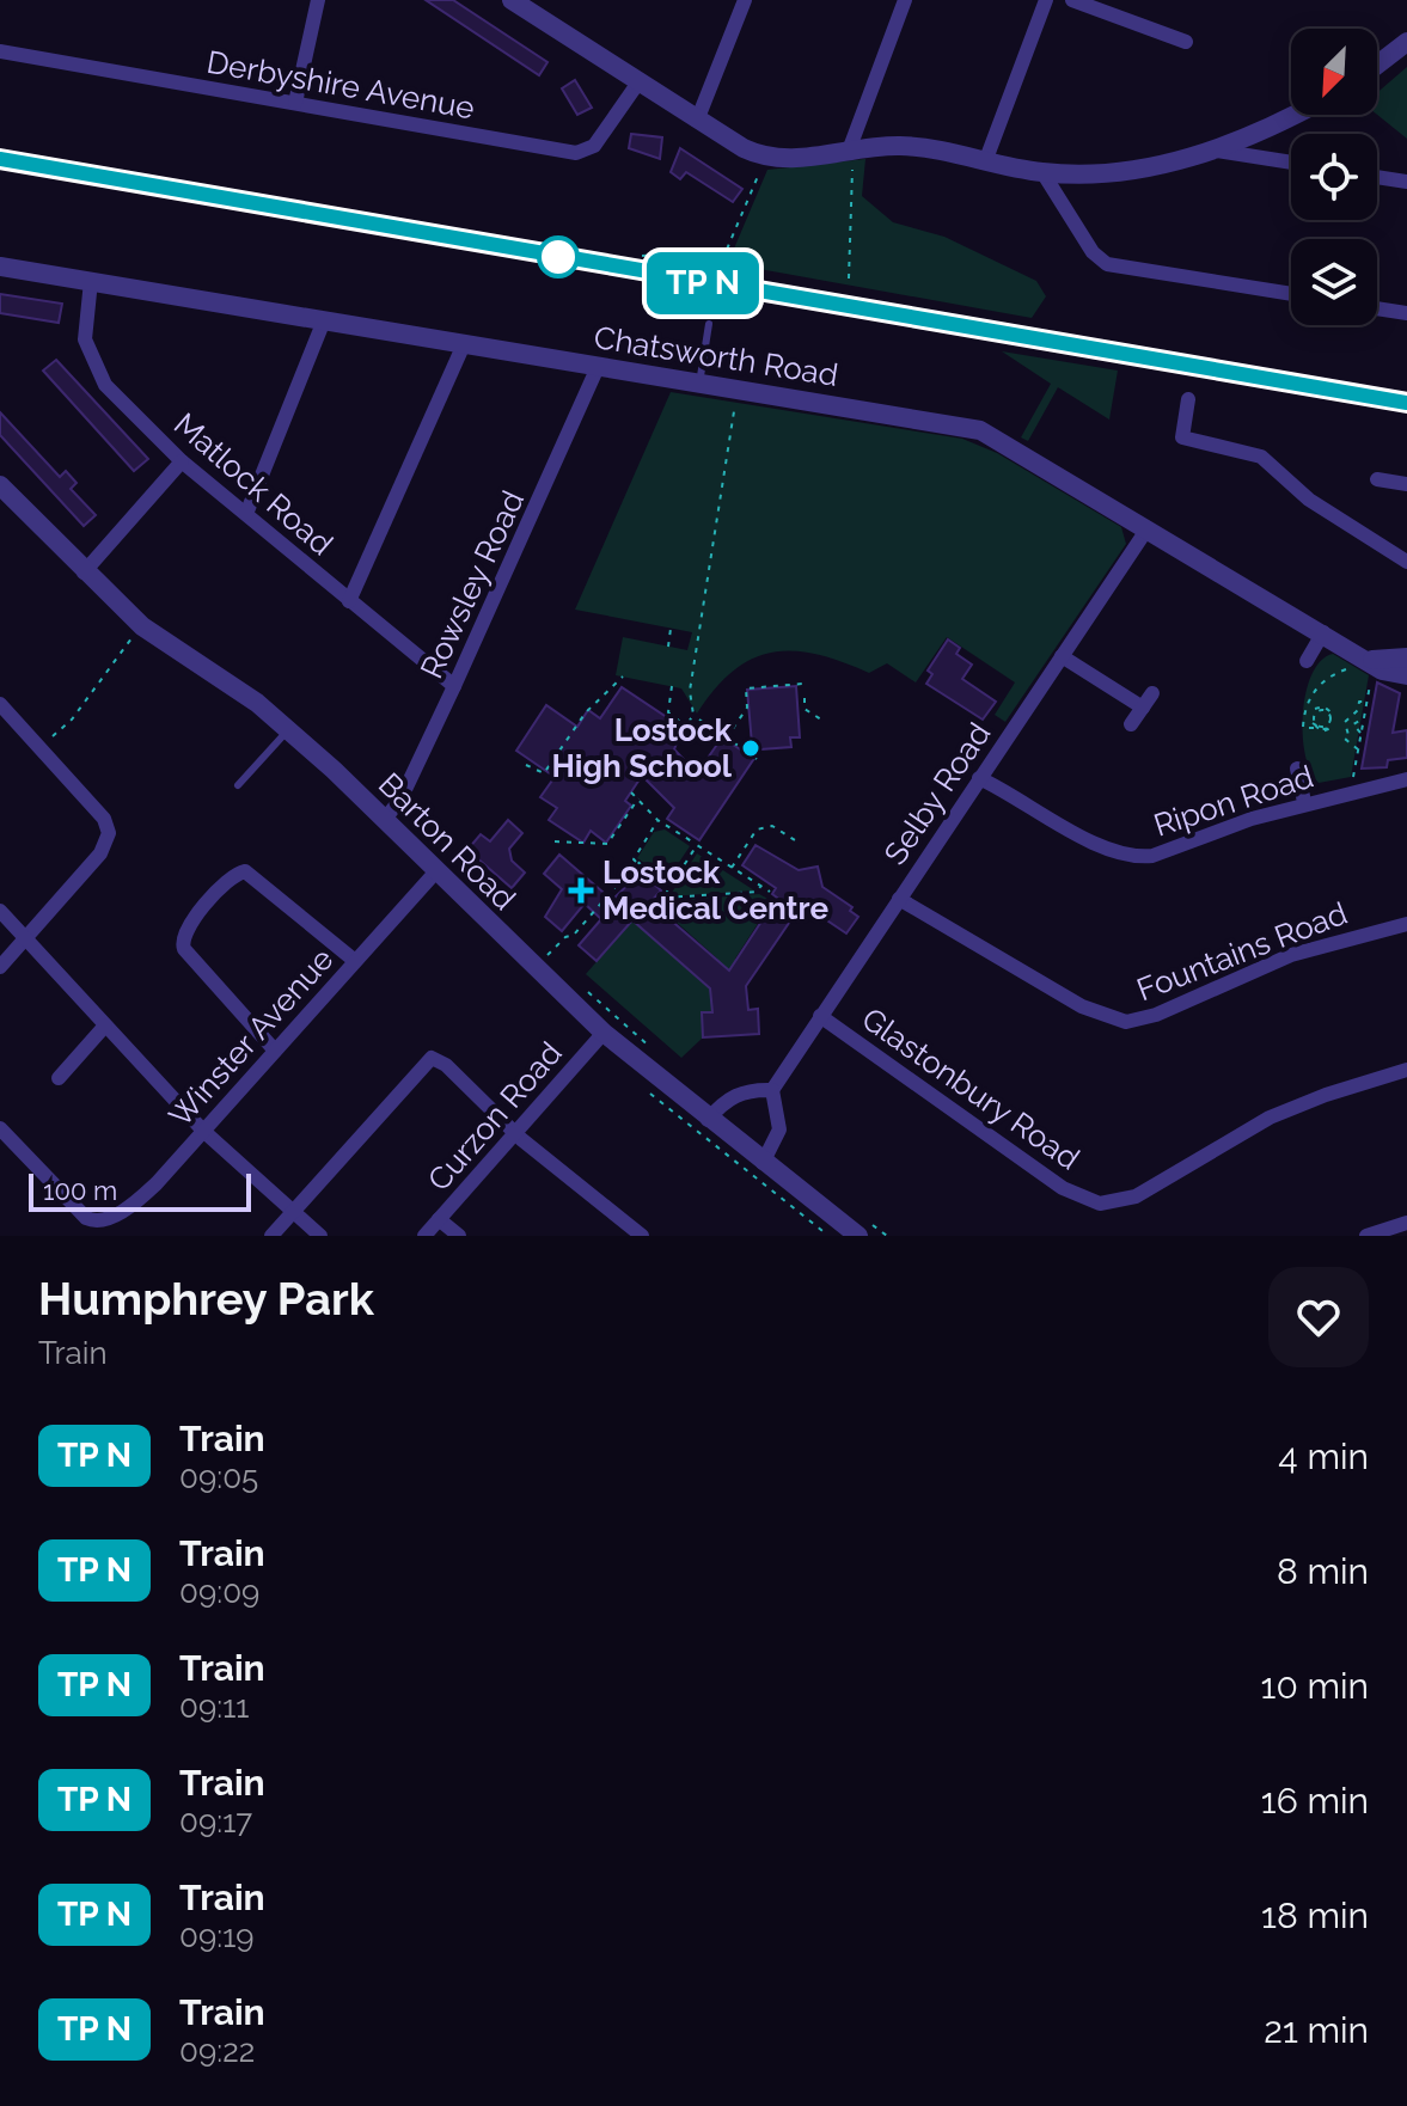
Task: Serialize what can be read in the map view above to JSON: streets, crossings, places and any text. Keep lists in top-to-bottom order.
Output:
{
  "streets": {
    "street": [
      "Derbyshire Avenue",
      "Chatsworth Road",
      "Matlock Road",
      "Rowsley Road",
      "Selby Road",
      "Ripon Road",
      "Barton Road",
      "Fountains Road",
      "Winster Avenue",
      "Glastonbury Road",
      "Curzon Road"
    ]
  },
  "crossings": [
    ["Chatsworth Road", "Matlock Road"],
    ["Chatsworth Road", "Rowsley Road"],
    ["Chatsworth Road", "Selby Road"],
    ["Matlock Road", "Rowsley Road"],
    ["Rowsley Road", "Barton Road"],
    ["Selby Road", "Ripon Road"],
    ["Selby Road", "Fountains Road"],
    ["Selby Road", "Glastonbury Road"],
    ["Barton Road", "Winster Avenue"],
    ["Barton Road", "Curzon Road"]
  ],
  "places": {
    "other": ["Lostock High School"],
    "health": ["Lostock Medical Centre"]
  },
  "scale_bar": "100 m",
  "north": "bottom left",
  "page": {
    "on_map": "TP N",
    "scale": "100 m",
    "heading": ["Humphrey Park", "Train"],
    "list": [
      {
        "mark": "TP N",
        "name": "Train",
        "note": "09:05",
        "value": "4 min"
      },
      {
        "mark": "TP N",
        "name": "Train",
        "note": "09:09",
        "value": "8 min"
      },
      {
        "mark": "TP N",
        "name": "Train",
        "note": "09:11",
        "value": "10 min"
      },
      {
        "mark": "TP N",
        "name": "Train",
        "note": "09:17",
        "value": "16 min"
      },
      {
        "mark": "TP N",
        "name": "Train",
        "note": "09:19",
        "value": "18 min"
      },
      {
        "mark": "TP N",
        "name": "Train",
        "note": "09:22",
        "value": "21 min"
      }
    ]
  }
}
